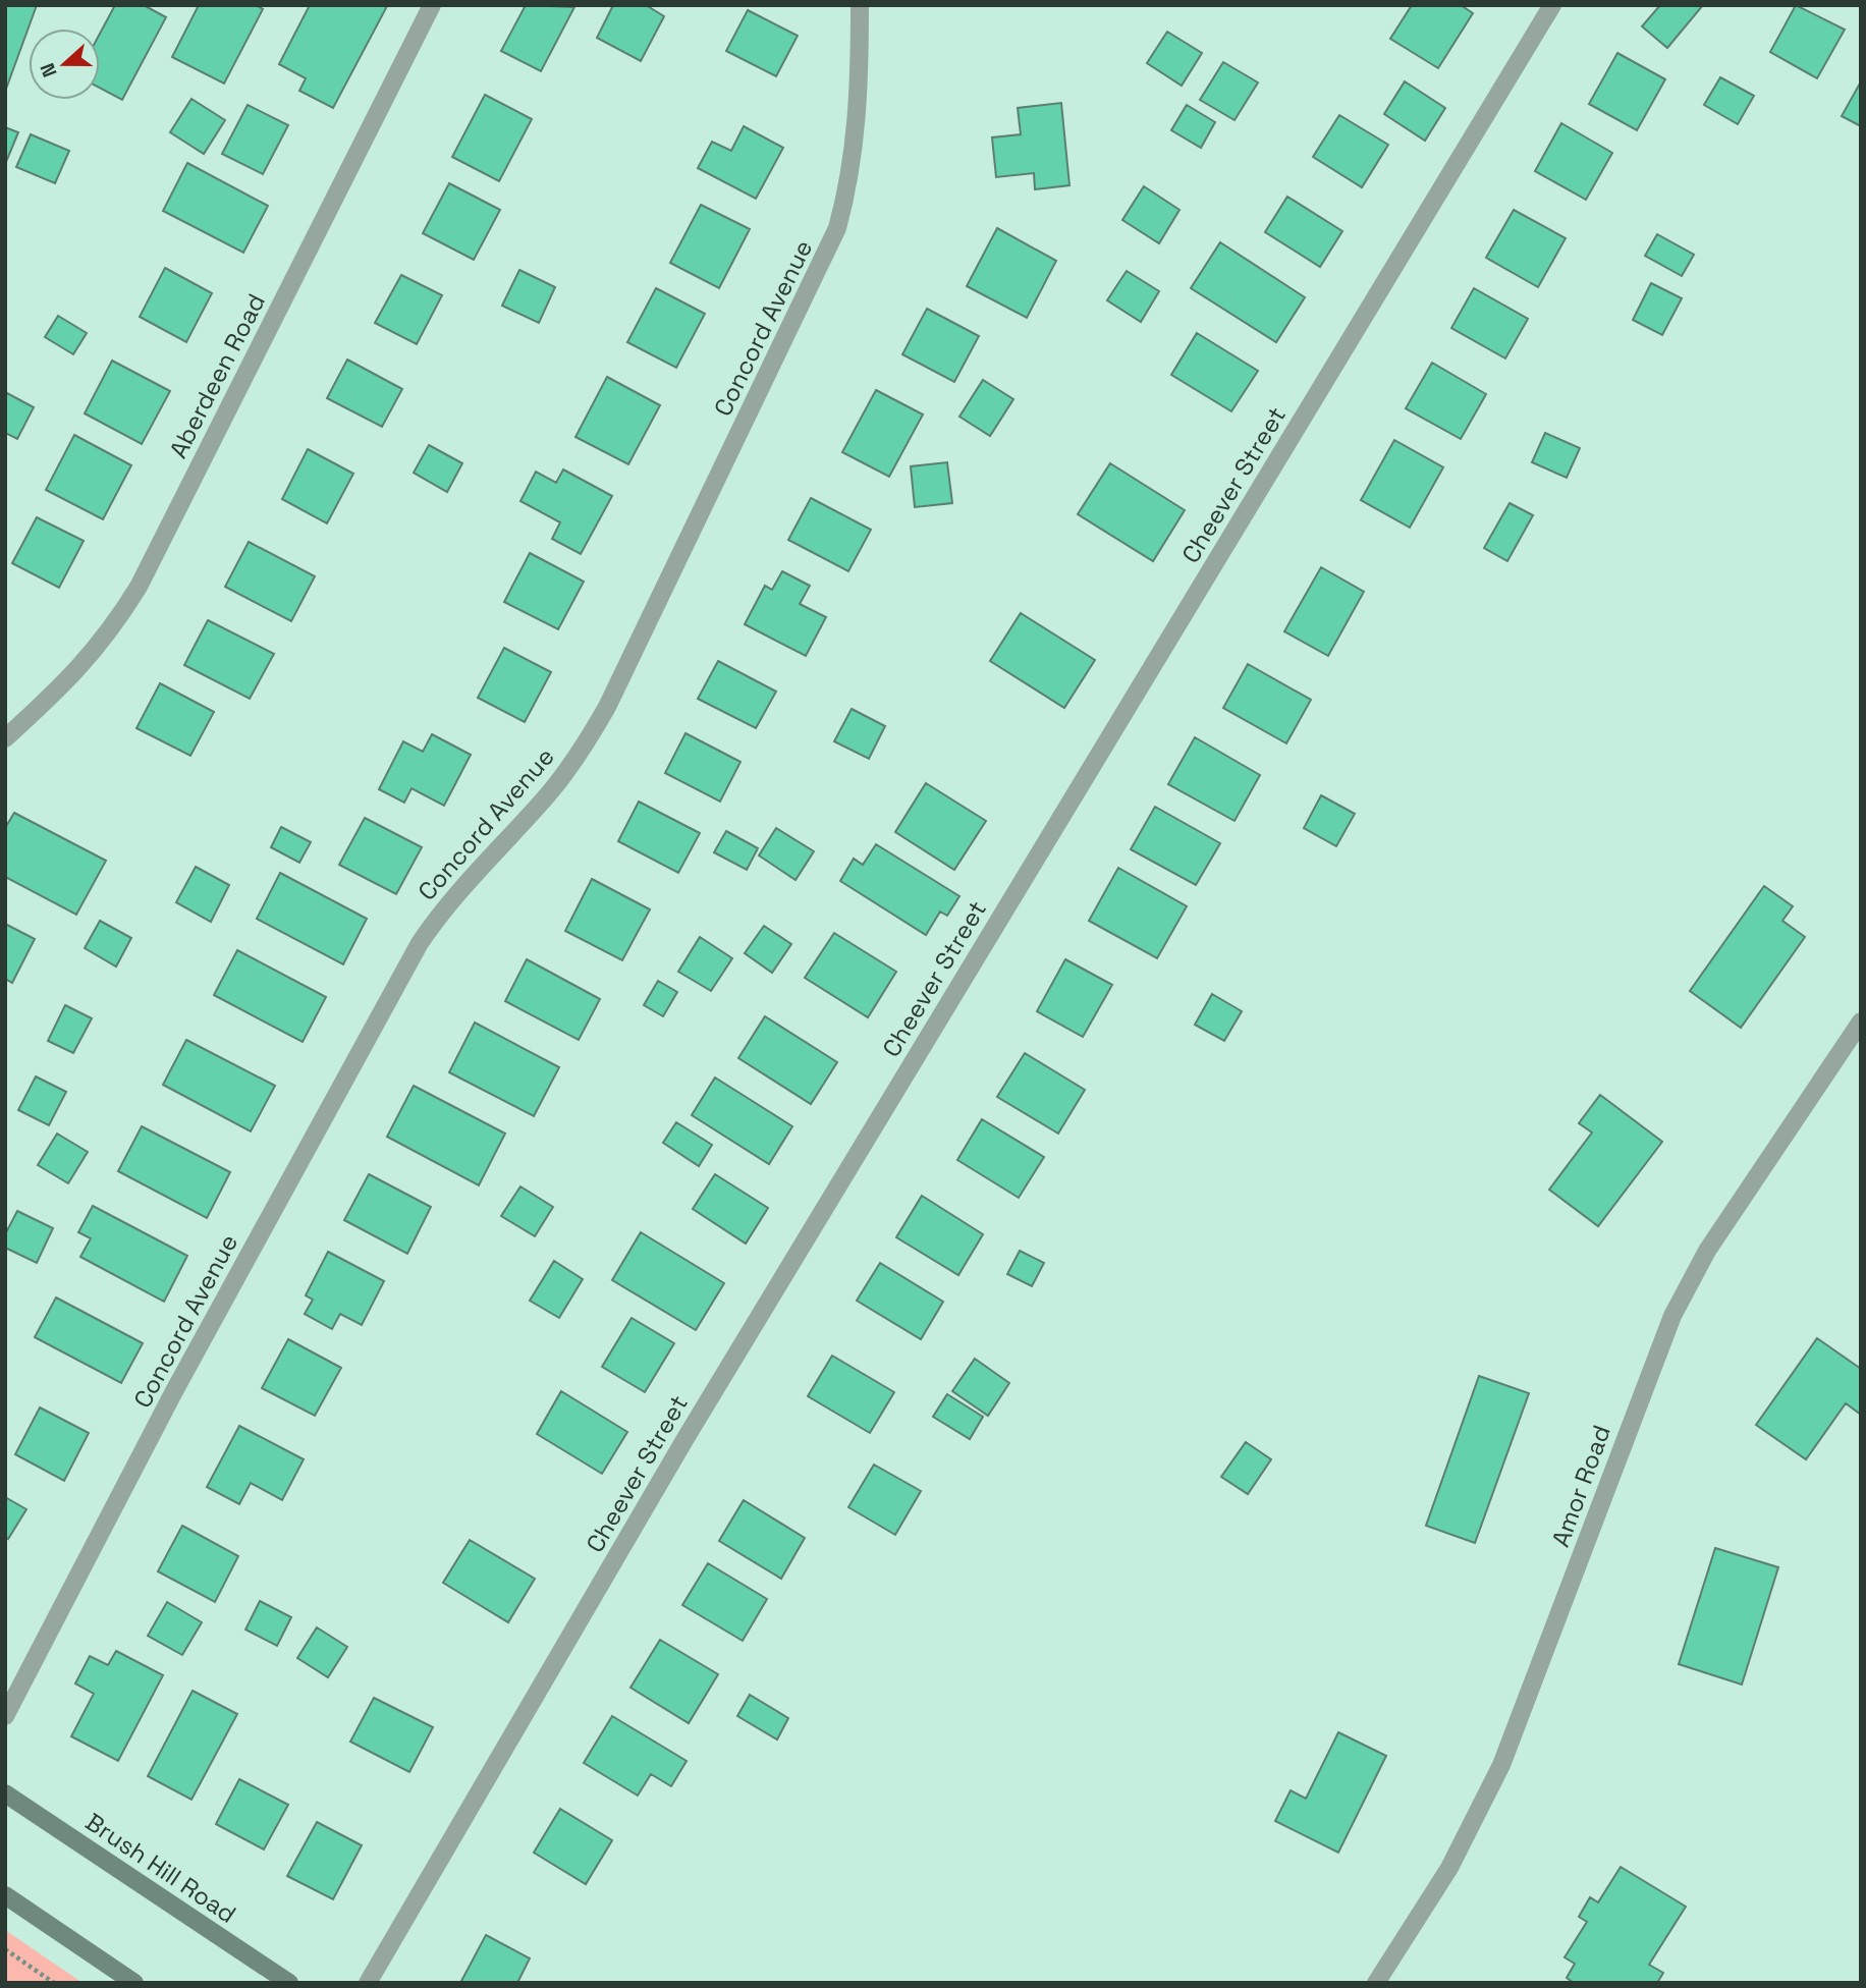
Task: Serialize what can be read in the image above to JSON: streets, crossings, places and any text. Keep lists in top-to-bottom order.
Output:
{
  "streets": {
    "main road": ["Brush Hill Road"],
    "street": [
      "Concord Avenue",
      "Aberdeen Road",
      "Cheever Street",
      "Amor Road"
    ]
  },
  "north": "left"
}
